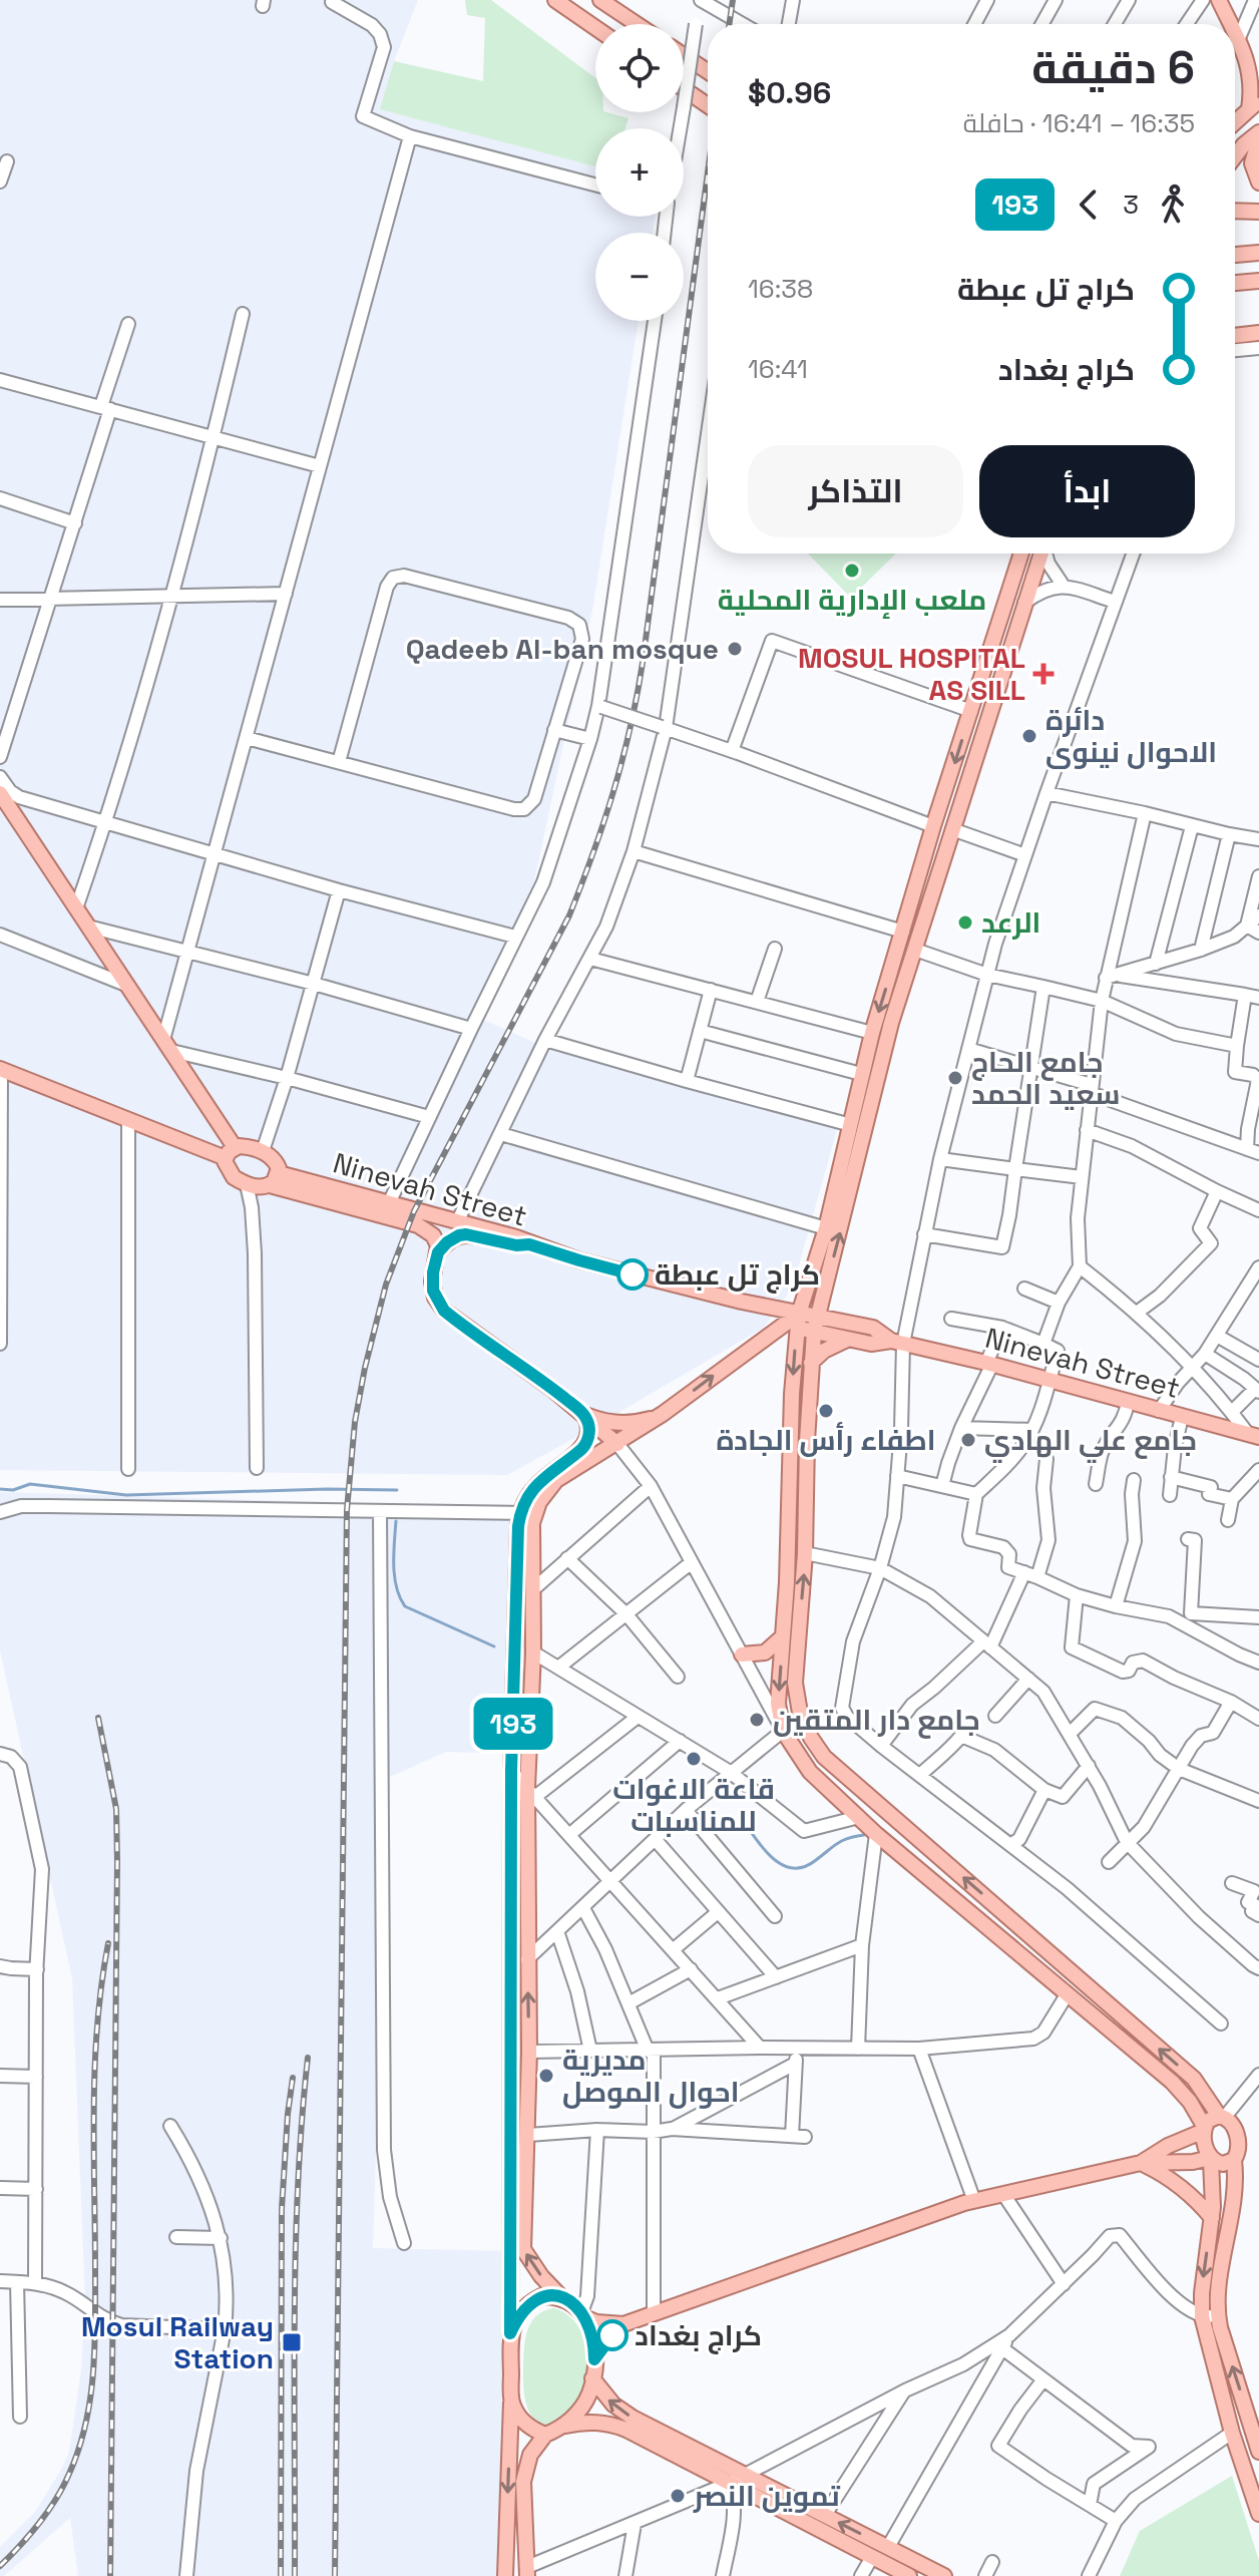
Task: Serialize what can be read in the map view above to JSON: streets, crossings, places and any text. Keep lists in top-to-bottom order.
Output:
{
  "streets": {
    "main road": ["Ninevah Street"]
  },
  "places": {
    "other": [
      "ملعب الإدارية المحلية",
      "Qadeeb Al-ban mosque",
      "دائرة الاحوال نينوى",
      "الرعد",
      "جامع الحاج سعيد الحمد",
      "كراج تل عبطة",
      "اطفاء رأس الجادة",
      "جامع علي الهادي",
      "جامع دار المتقين",
      "قاعة الاغوات للمناسبات",
      "مديرية احوال الموصل",
      "كراج بغداد",
      "تموين النصر"
    ],
    "health": ["MOSUL HOSPITAL AS SILL"],
    "transit": ["Mosul Railway Station"]
  },
  "lines": ["bus line 193"],
  "page": {
    "on_map": "193",
    "map_buttons": ["+", "−"],
    "heading": ["6 دقيقة", "16:35 – 16:41 · حافلة", "$0.96"],
    "legs": ["3", "193"],
    "list": [
      {
        "name": "كراج تل عبطة",
        "value": "16:38"
      },
      {
        "name": "كراج بغداد",
        "value": "16:41"
      }
    ],
    "buttons": ["ابدأ", "التذاكر"]
  }
}
